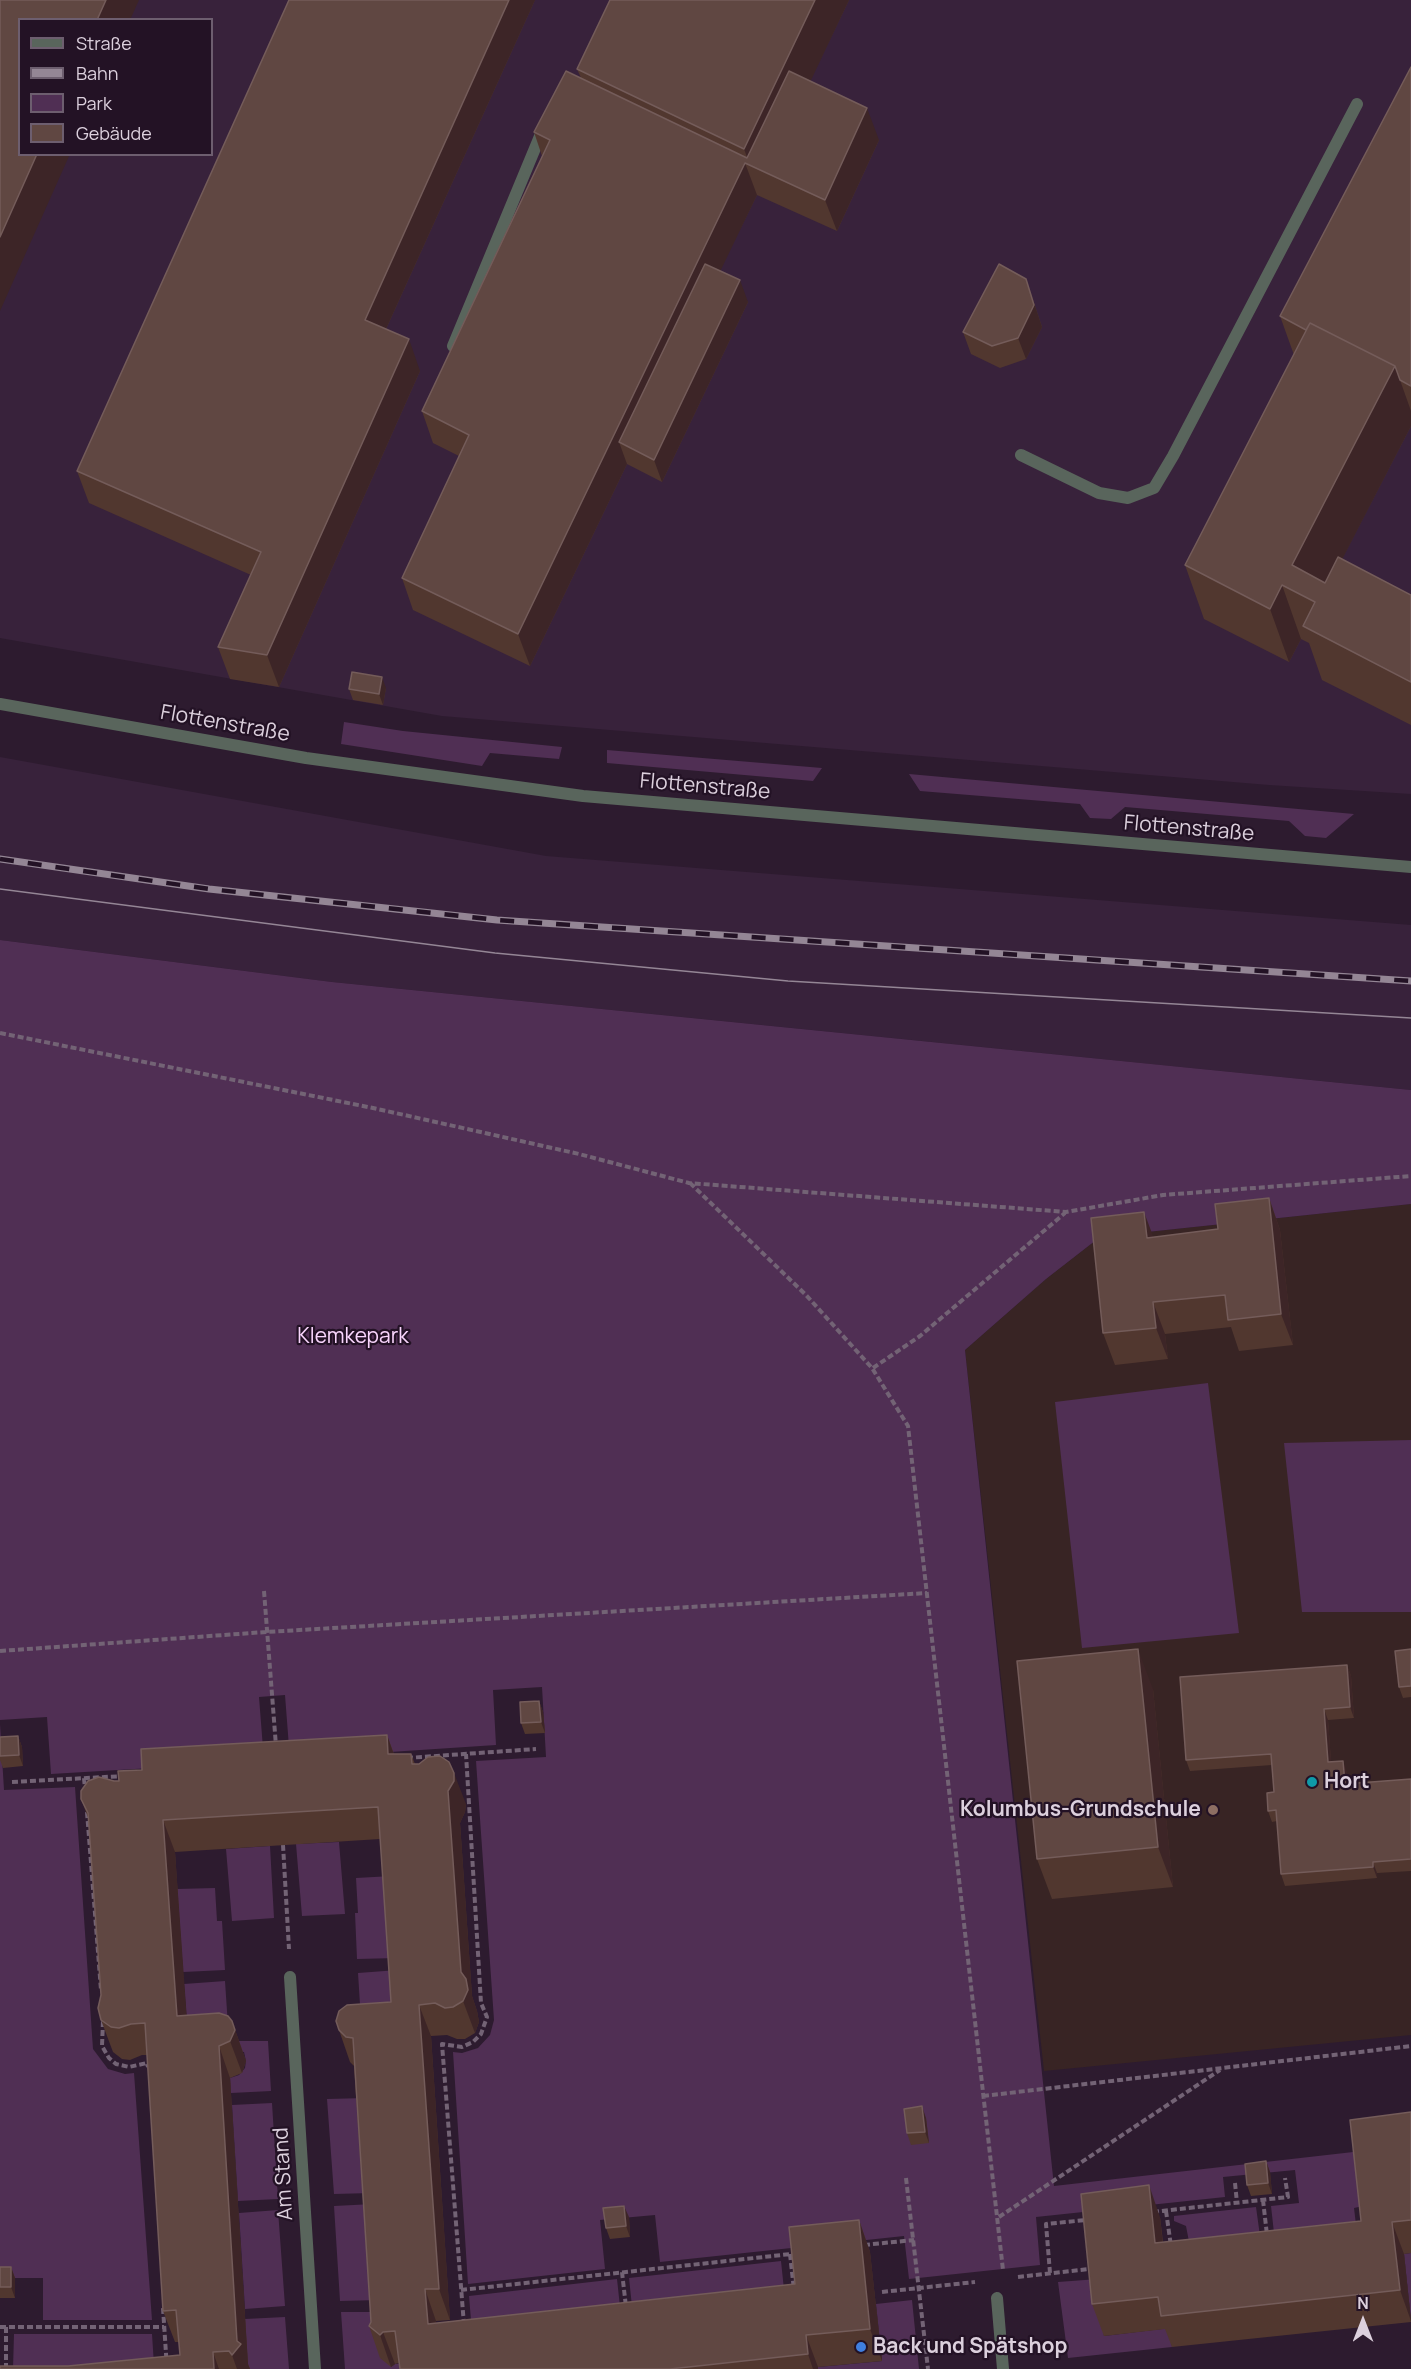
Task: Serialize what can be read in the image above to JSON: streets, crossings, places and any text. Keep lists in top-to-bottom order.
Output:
{
  "streets": {
    "street": ["Flottenstraße", "Am Stand"]
  },
  "parks": ["Klemkepark"],
  "places": ["Hort", "Kolumbus-Grundschule", "Back und Spätshop"],
  "legend": [
    "Straße",
    "Bahn",
    "Park",
    "Gebäude"
  ],
  "north": "top"
}
